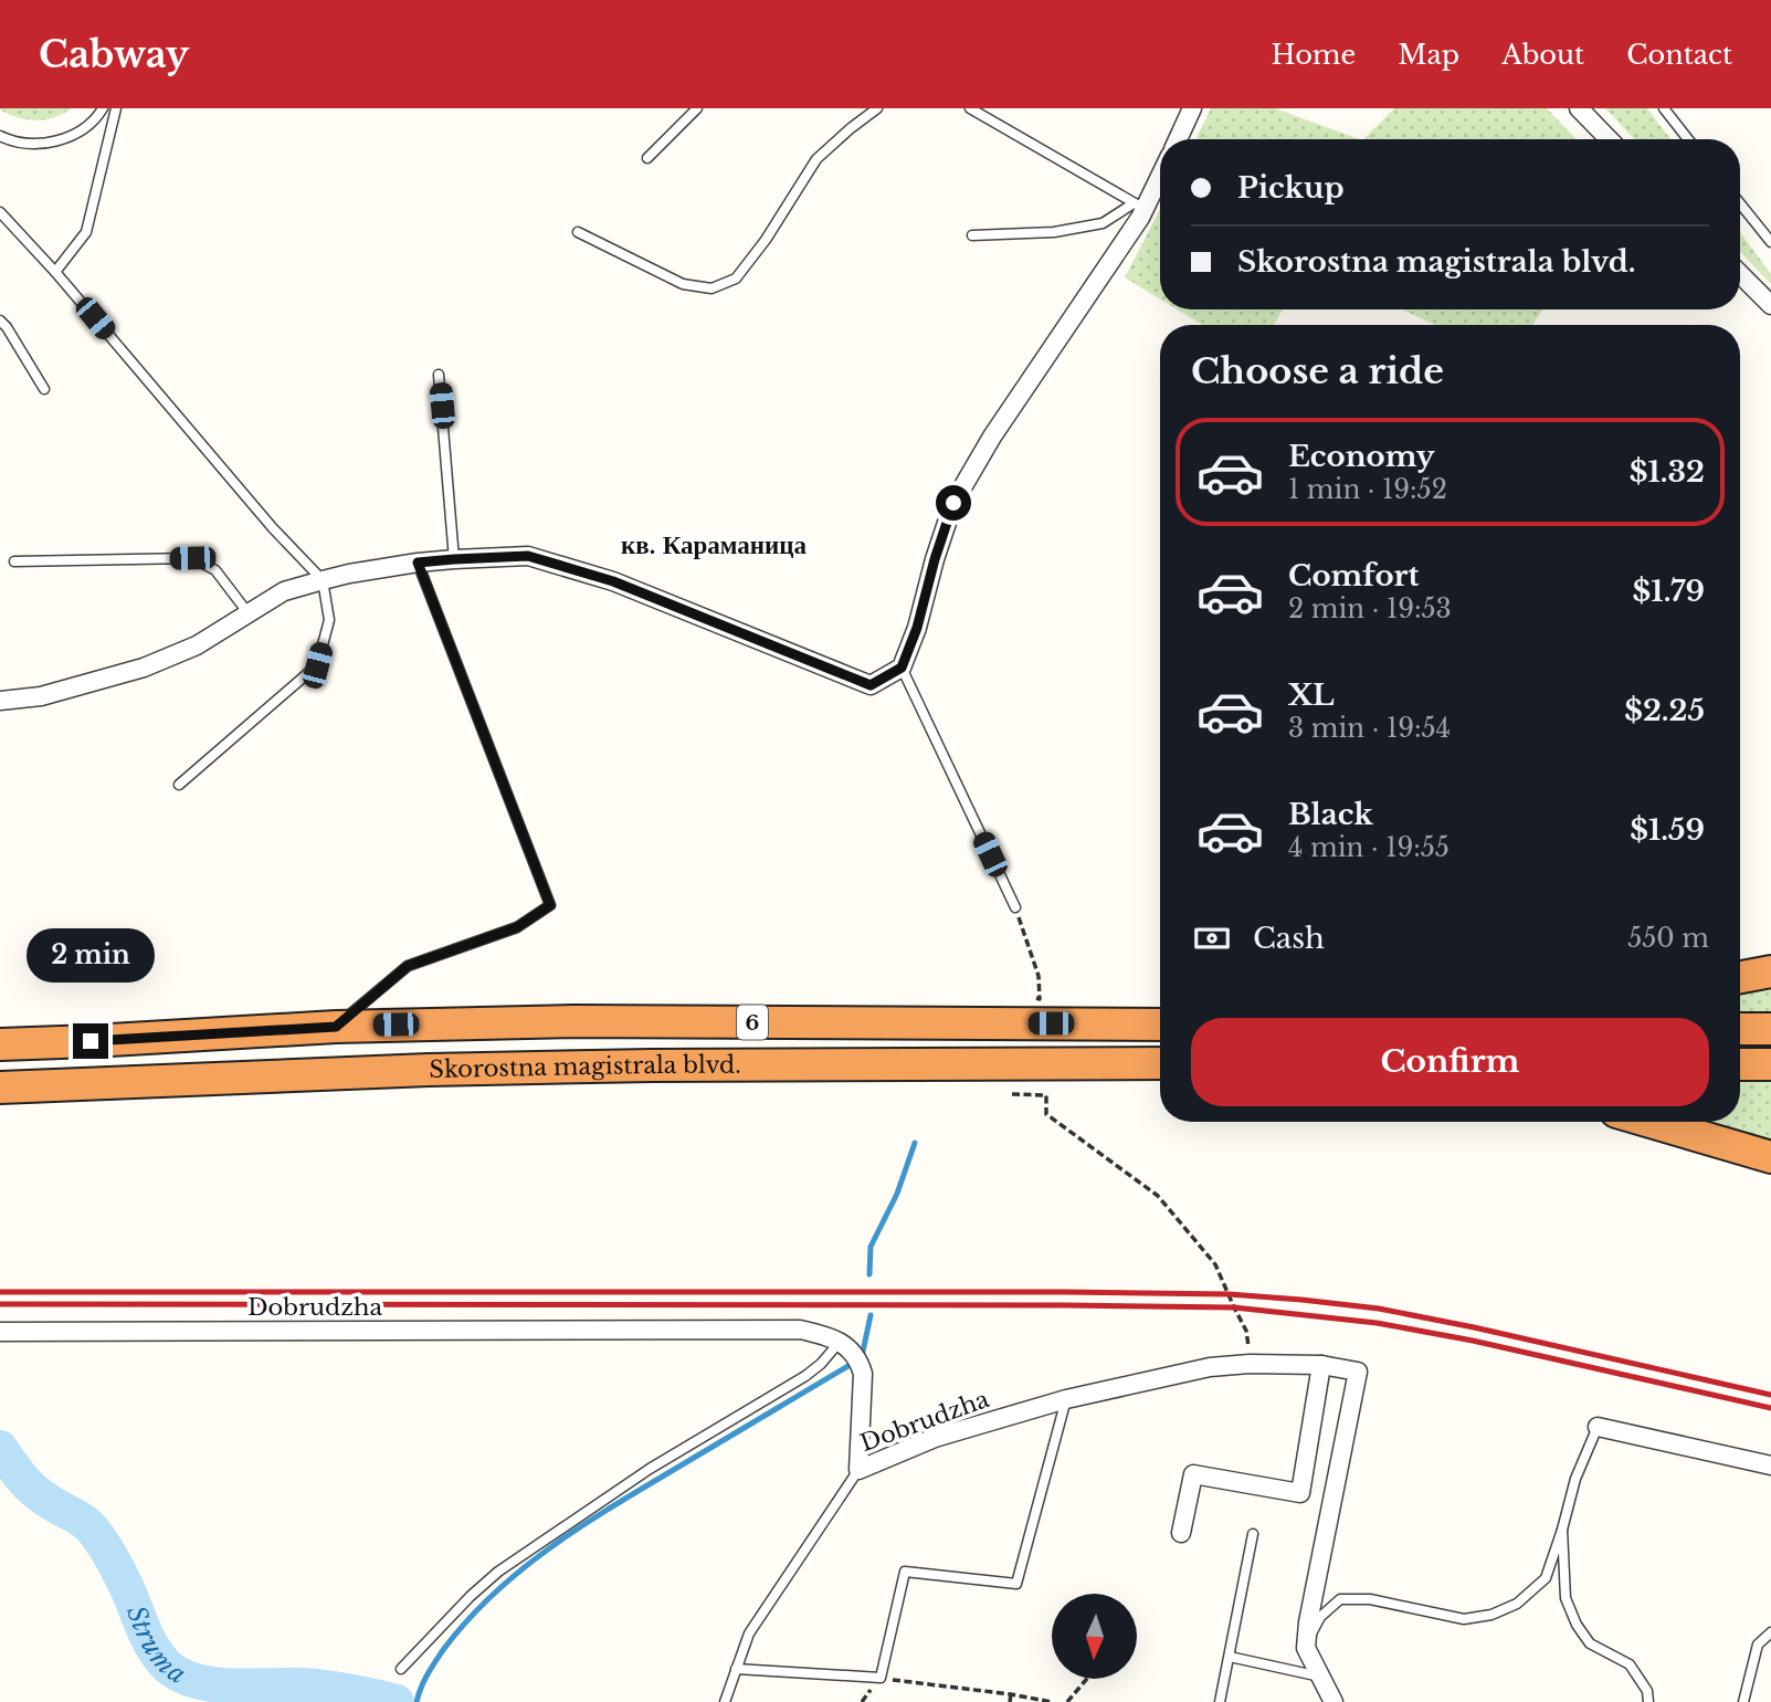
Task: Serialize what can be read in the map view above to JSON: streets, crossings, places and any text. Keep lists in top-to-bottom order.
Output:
{
  "streets": {
    "highway": ["6", "Skorostna magistrala blvd."],
    "street": ["Dobrudzha"]
  },
  "districts": ["кв. Караманица"],
  "water": ["Struma"],
  "north": "bottom",
  "page": {
    "header": "Cabway",
    "nav": [
      "Home",
      "Map",
      "About",
      "Contact"
    ],
    "banner": ["Pickup", "Skorostna magistrala blvd."],
    "heading": "Choose a ride",
    "list": [
      {
        "name": "Economy",
        "note": "1 min · 19:52",
        "value": "$1.32"
      },
      {
        "name": "Comfort",
        "note": "2 min · 19:53",
        "value": "$1.79"
      },
      {
        "name": "XL",
        "note": "3 min · 19:54",
        "value": "$2.25"
      },
      {
        "name": "Black",
        "note": "4 min · 19:55",
        "value": "$1.59"
      }
    ],
    "pay": ["Cash", "550 m"],
    "bubble": "2 min",
    "buttons": "Confirm"
  }
}
